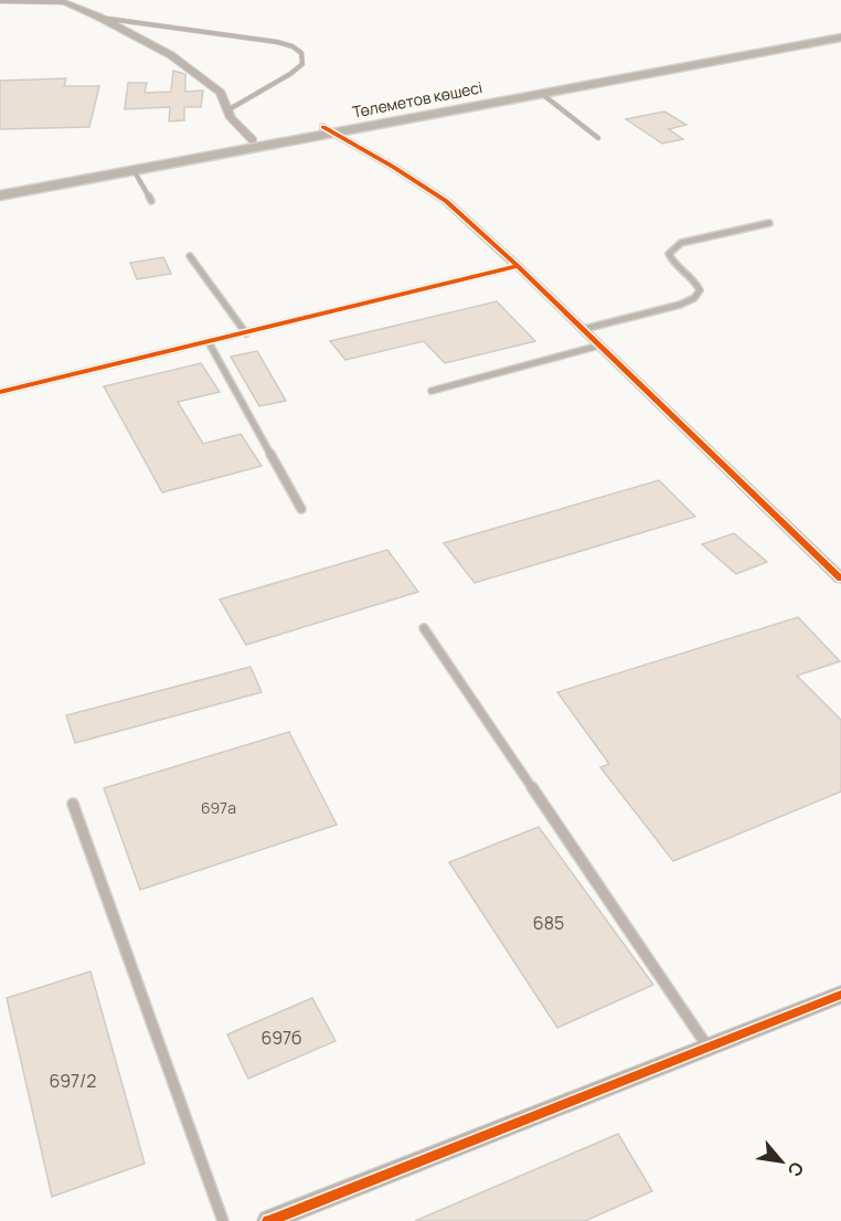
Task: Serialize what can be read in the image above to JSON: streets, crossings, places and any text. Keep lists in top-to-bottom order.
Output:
{
  "streets": {
    "main road": ["Төлеметов көшесі"]
  },
  "house_numbers": [
    "697а",
    "685",
    "697б",
    "697/2"
  ],
  "north": "bottom right"
}
